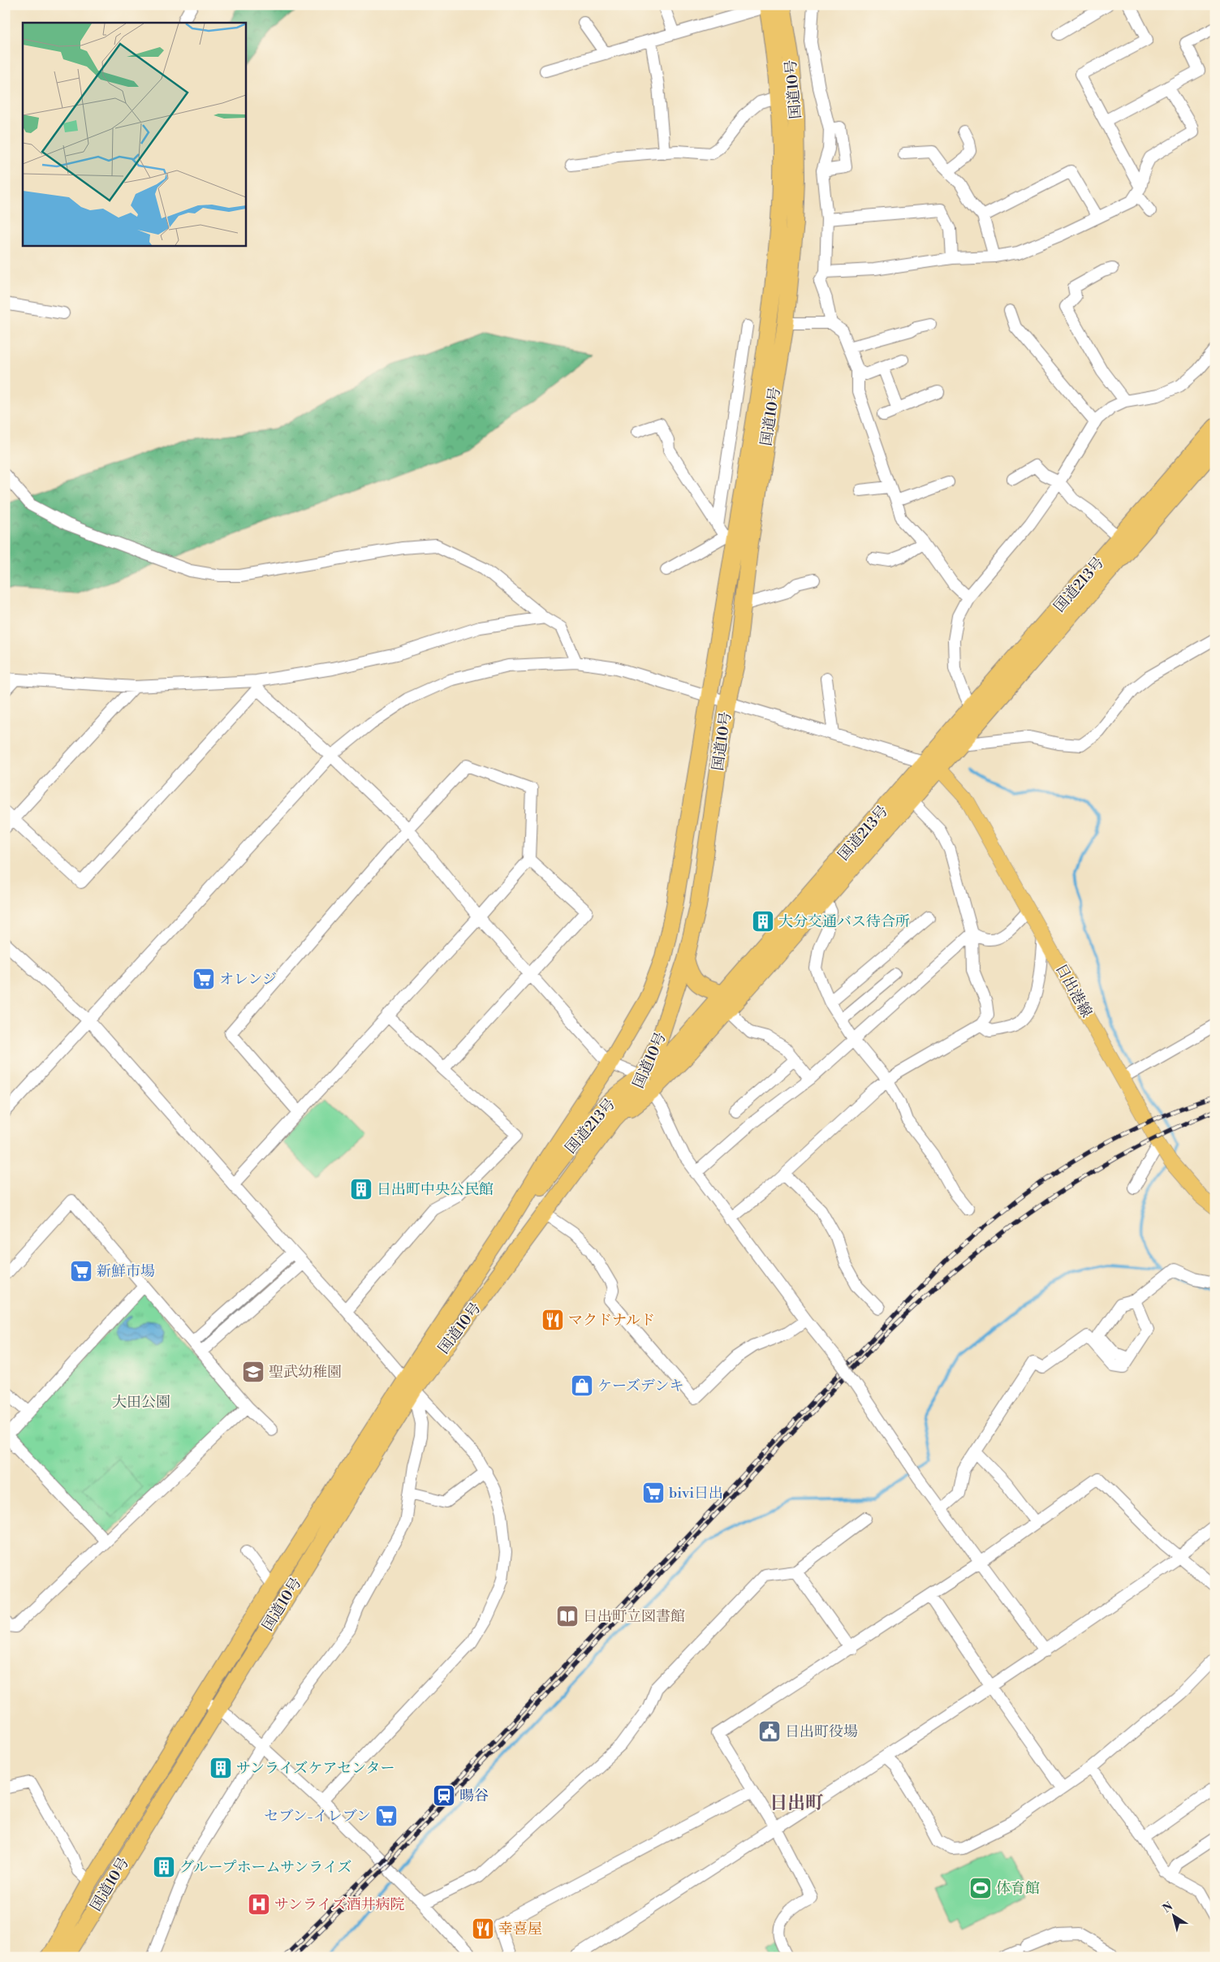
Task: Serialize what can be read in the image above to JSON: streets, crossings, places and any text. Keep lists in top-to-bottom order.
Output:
{
  "streets": {
    "highway": ["国道10号", "国道213号"],
    "main road": ["日出港線"]
  },
  "crossings": [
    ["国道10号", "国道213号"],
    ["国道213号", "日出港線"]
  ],
  "districts": ["日出町"],
  "parks": ["大田公園"],
  "places": {
    "building": [
      "大分交通バス待合所",
      "日出町中央公民館",
      "サンライズケアセンター",
      "グループホームサンライズ"
    ],
    "supermarket": [
      "オレンジ",
      "新鮮市場",
      "bivi日出",
      "セブン-イレブン"
    ],
    "restaurant": ["マクドナルド", "幸喜屋"],
    "school or university": ["聖武幼稚園"],
    "shop": ["ケーズデンキ"],
    "library": ["日出町立図書館"],
    "public building": ["日出町役場"],
    "station": ["暘谷"],
    "sports": ["体育館"],
    "hospital": ["サンライズ酒井病院"]
  },
  "north": "top left"
}
